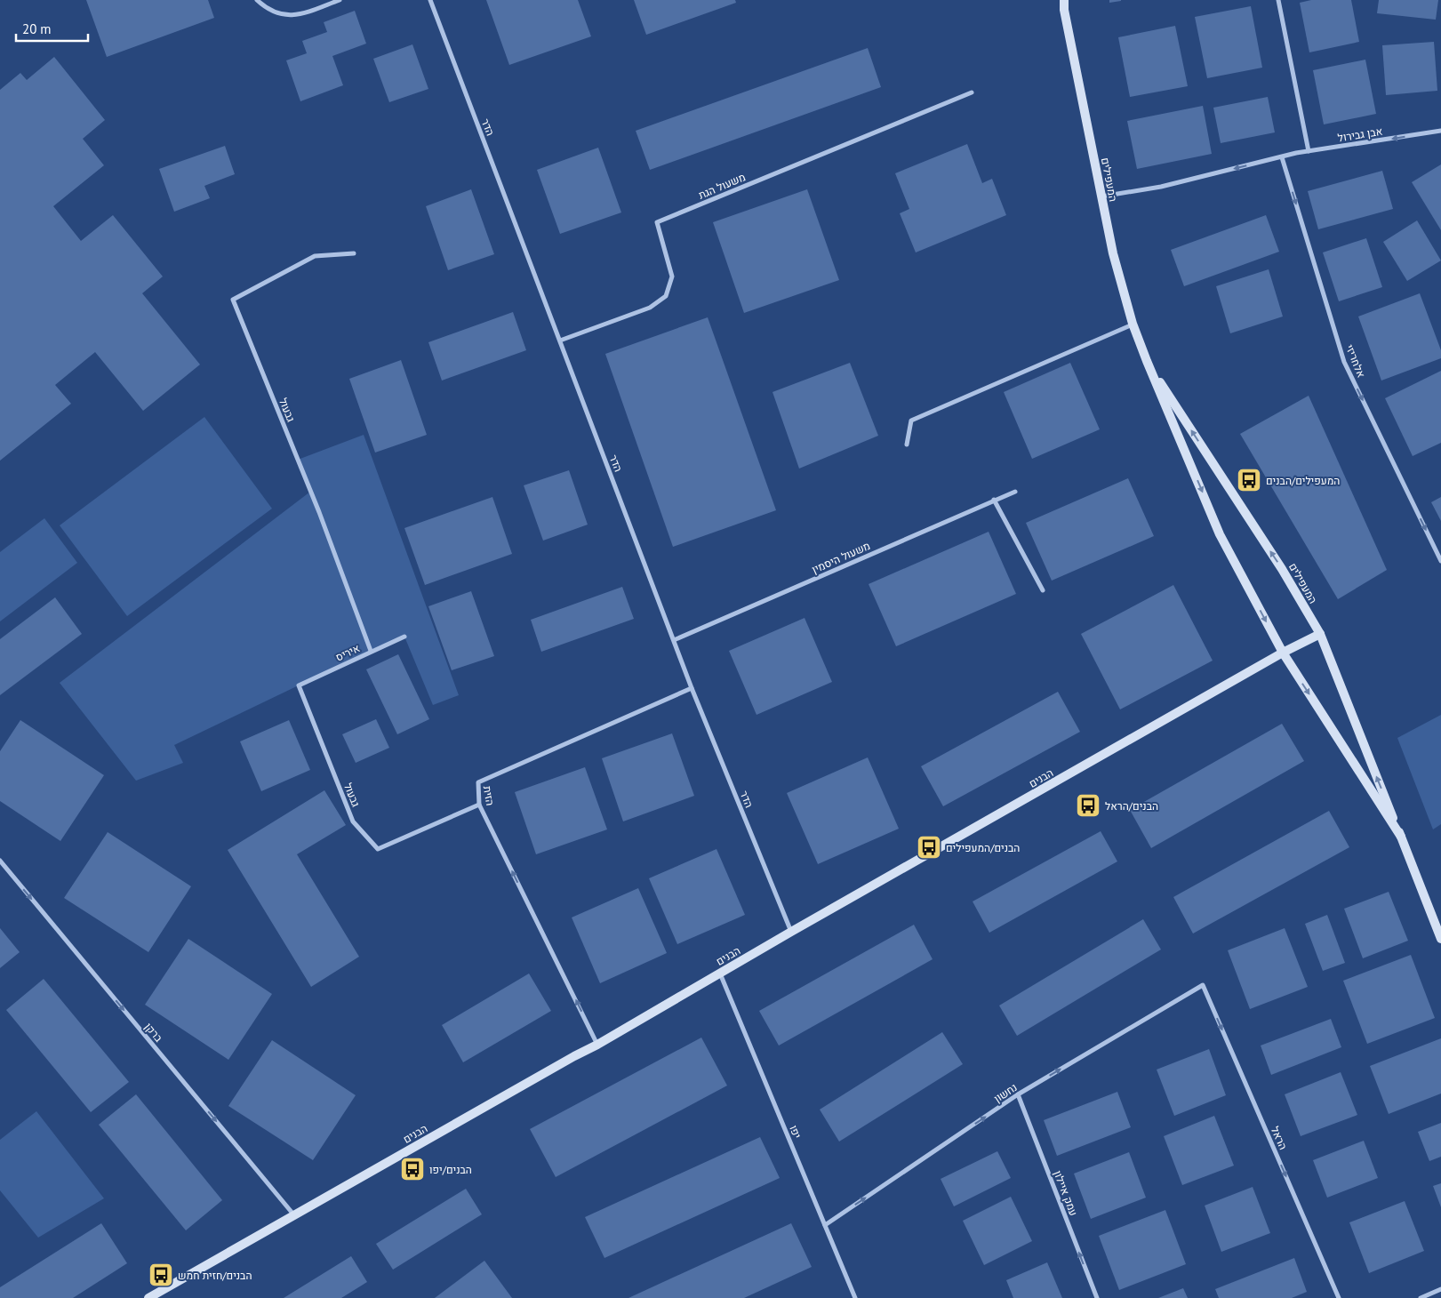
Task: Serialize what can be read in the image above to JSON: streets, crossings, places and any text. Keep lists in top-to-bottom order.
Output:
{
  "streets": {
    "street": [
      "הדר",
      "אבן גבירול",
      "המעפילים",
      "משעול הגת",
      "אלחריזי",
      "גבעול",
      "משעול היסמין",
      "איריס",
      "הבנים",
      "הזית",
      "ברקן",
      "נחשון",
      "יפו",
      "הראל",
      "עמק איילון"
    ]
  },
  "crossings": [
    ["הדר", "משעול הגת"],
    ["הדר", "משעול היסמין"],
    ["הדר", "הבנים"],
    ["הדר", "הזית"],
    ["אבן גבירול", "המעפילים"],
    ["אבן גבירול", "אלחריזי"],
    ["המעפילים", "הבנים"],
    ["גבעול", "איריס"],
    ["גבעול", "הזית"],
    ["הבנים", "הזית"],
    ["הבנים", "ברקן"],
    ["הבנים", "יפו"],
    ["נחשון", "יפו"],
    ["נחשון", "הראל"],
    ["נחשון", "עמק איילון"]
  ],
  "one_way": [
    "אבן גבירול",
    "אלחריזי",
    "הזית",
    "ברקן",
    "נחשון",
    "הראל",
    "עמק איילון"
  ],
  "places": {
    "bus stop": [
      "המעפילים/הבנים",
      "הבנים/הראל",
      "הבנים/המעפילים",
      "הבנים/יפו",
      "הבנים/חזית חמש"
    ]
  },
  "scale_bar": "20 m"
}
